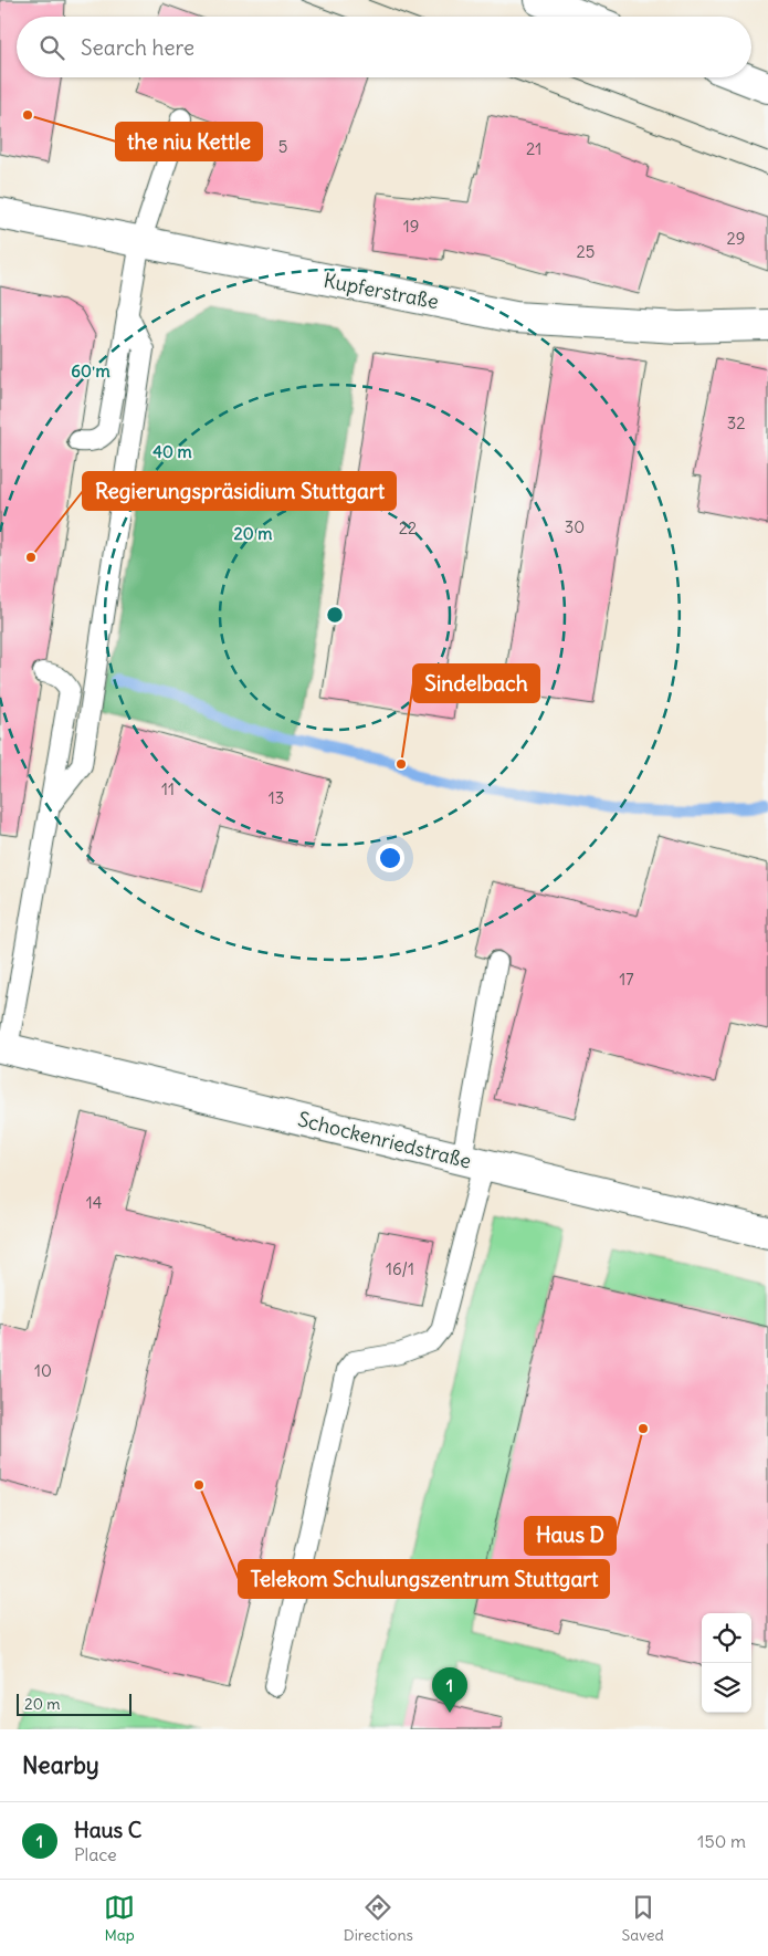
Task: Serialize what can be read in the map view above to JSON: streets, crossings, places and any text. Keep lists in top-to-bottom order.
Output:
{
  "streets": {
    "street": ["Kupferstraße", "Schockenriedstraße"]
  },
  "places": [
    "the niu Kettle",
    "Regierungspräsidium Stuttgart",
    "Sindelbach",
    "Haus D",
    "Telekom Schulungszentrum Stuttgart"
  ],
  "house_numbers": [
    "5",
    "21",
    "19",
    "29",
    "25",
    "32",
    "30",
    "22",
    "11",
    "13",
    "17",
    "14",
    "16/1",
    "10"
  ],
  "scale_bar": "20 m",
  "page": {
    "search": "Search here",
    "pins": "1",
    "scale": "20 m",
    "heading": "Nearby",
    "list": [
      {
        "mark": "1",
        "name": "Haus C",
        "note": "Place",
        "value": "150 m"
      }
    ],
    "nav": ["Map", "Directions", "Saved"]
  },
  "rings": ["60 m", "40 m", "20 m"]
}
